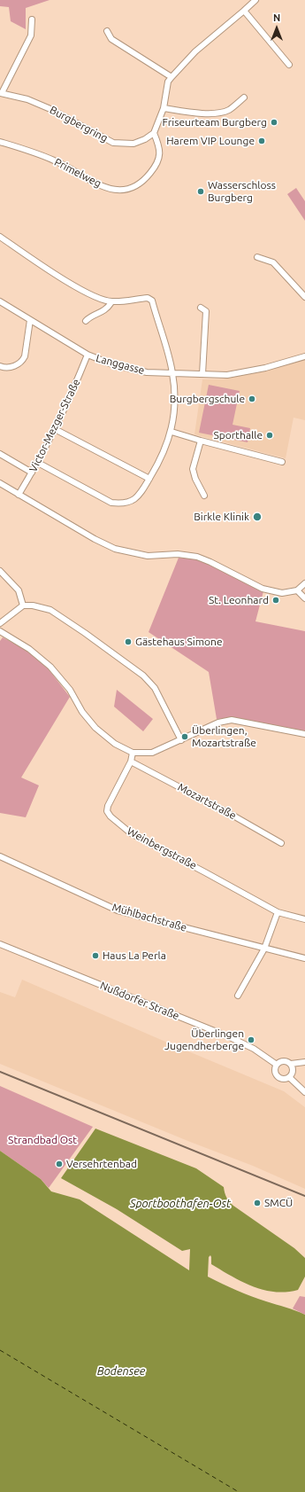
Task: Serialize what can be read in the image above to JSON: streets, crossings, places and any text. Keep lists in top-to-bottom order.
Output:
{
  "streets": {
    "street": [
      "Burgbergring",
      "Primelweg",
      "Langgasse",
      "Victor-Mezger-Straße",
      "Mozartstraße",
      "Weinbergstraße",
      "Mühlbachstraße",
      "Nußdorfer Straße"
    ]
  },
  "crossings": [
    ["Burgbergring", "Primelweg"],
    ["Langgasse", "Victor-Mezger-Straße"],
    ["Mozartstraße", "Weinbergstraße"]
  ],
  "water": ["Sportboothafen-Ost", "Bodensee"],
  "parks": ["Strandbad Ost"],
  "places": [
    "Friseurteam Burgberg",
    "Harem VIP Lounge",
    "Wasserschloss Burgberg",
    "Burgbergschule",
    "Sporthalle",
    "Birkle Klinik",
    "St. Leonhard",
    "Gästehaus Simone",
    "Überlingen, Mozartstraße",
    "Haus La Perla",
    "Überlingen Jugendherberge",
    "Versehrtenbad",
    "SMCÜ"
  ],
  "north": "top"
}
